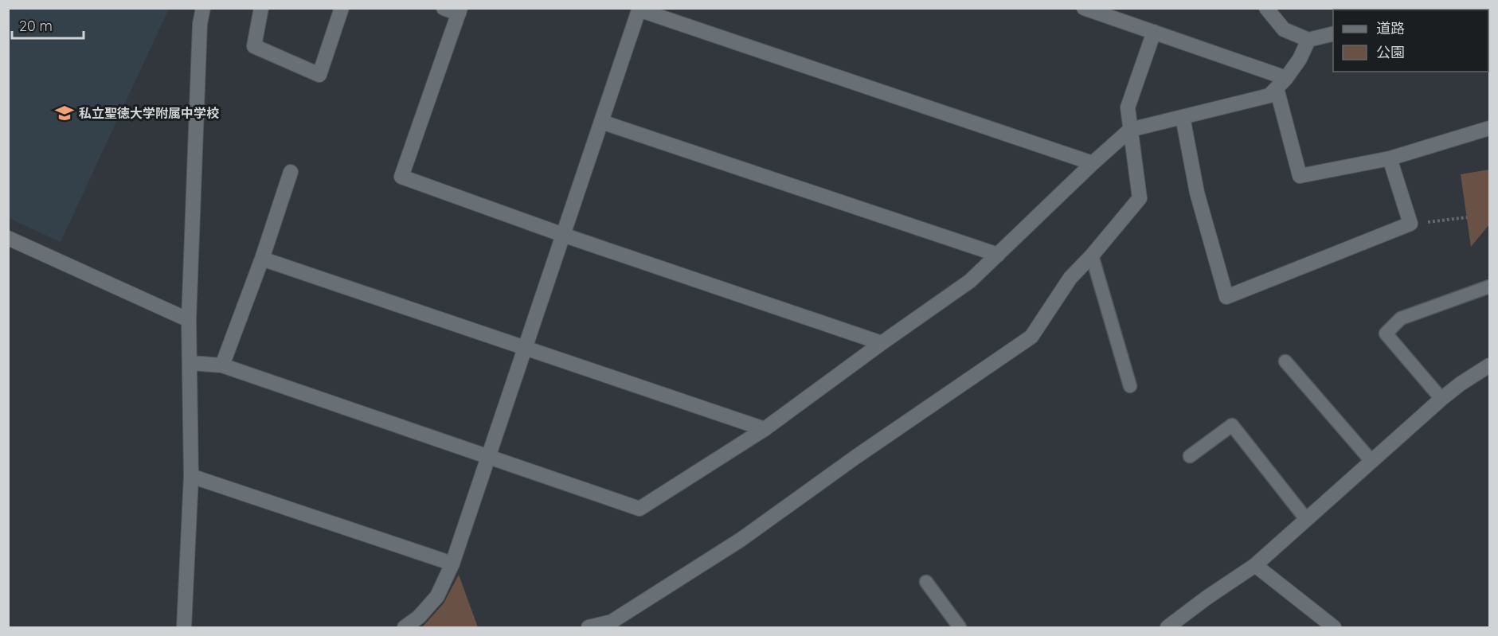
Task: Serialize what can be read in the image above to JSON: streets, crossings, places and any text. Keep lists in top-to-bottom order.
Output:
{
  "places": {
    "school or university": ["私立聖徳大学附属中学校"]
  },
  "legend": ["道路", "公園"],
  "scale_bar": "20 m"
}
